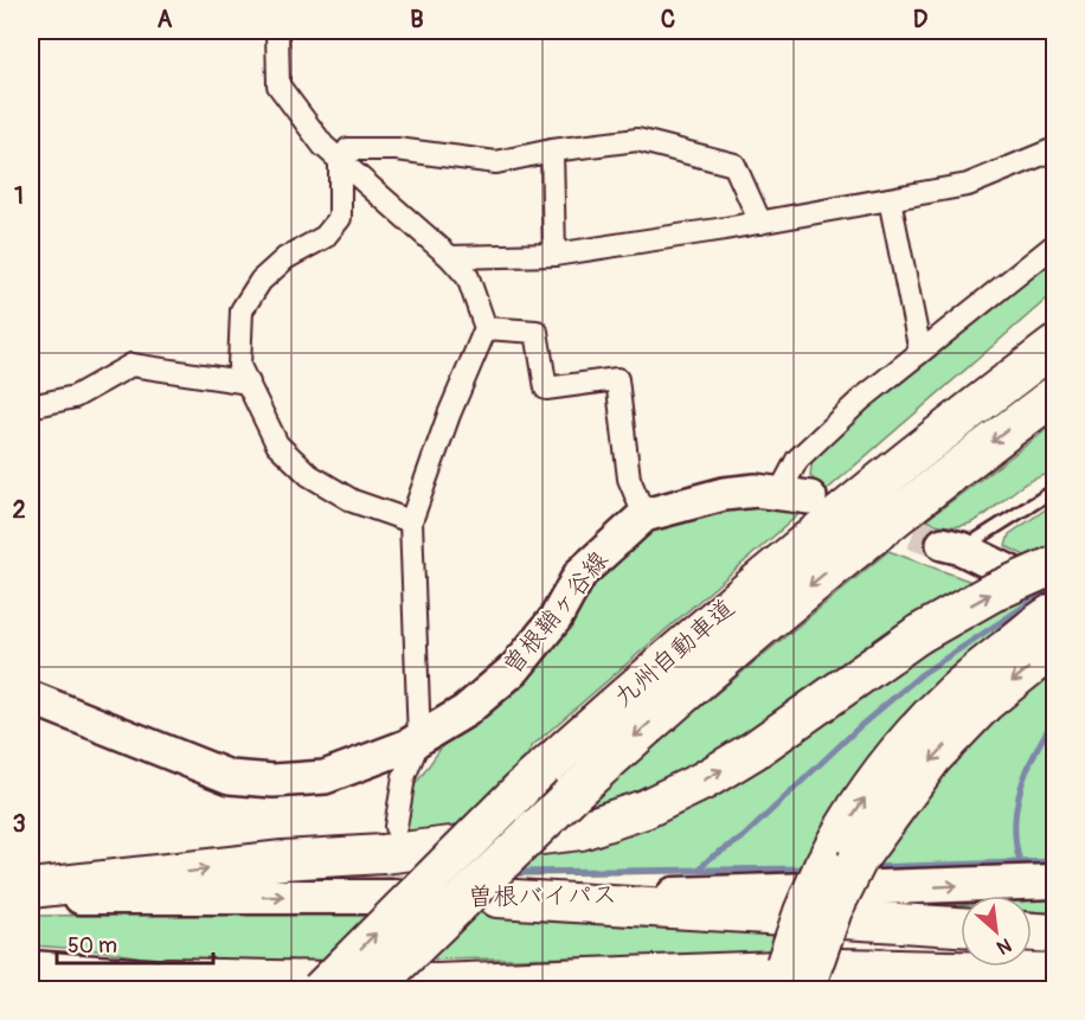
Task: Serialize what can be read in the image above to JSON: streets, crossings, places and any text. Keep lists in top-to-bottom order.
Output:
{
  "streets": {
    "highway": ["九州自動車道", "曽根バイパス"],
    "main road": ["曽根鞘ヶ谷線"]
  },
  "scale_bar": "50 m",
  "north": "bottom right",
  "grid": {
    "columns": [
      "A",
      "B",
      "C",
      "D"
    ],
    "rows": ["1", "2", "3"]
  }
}
